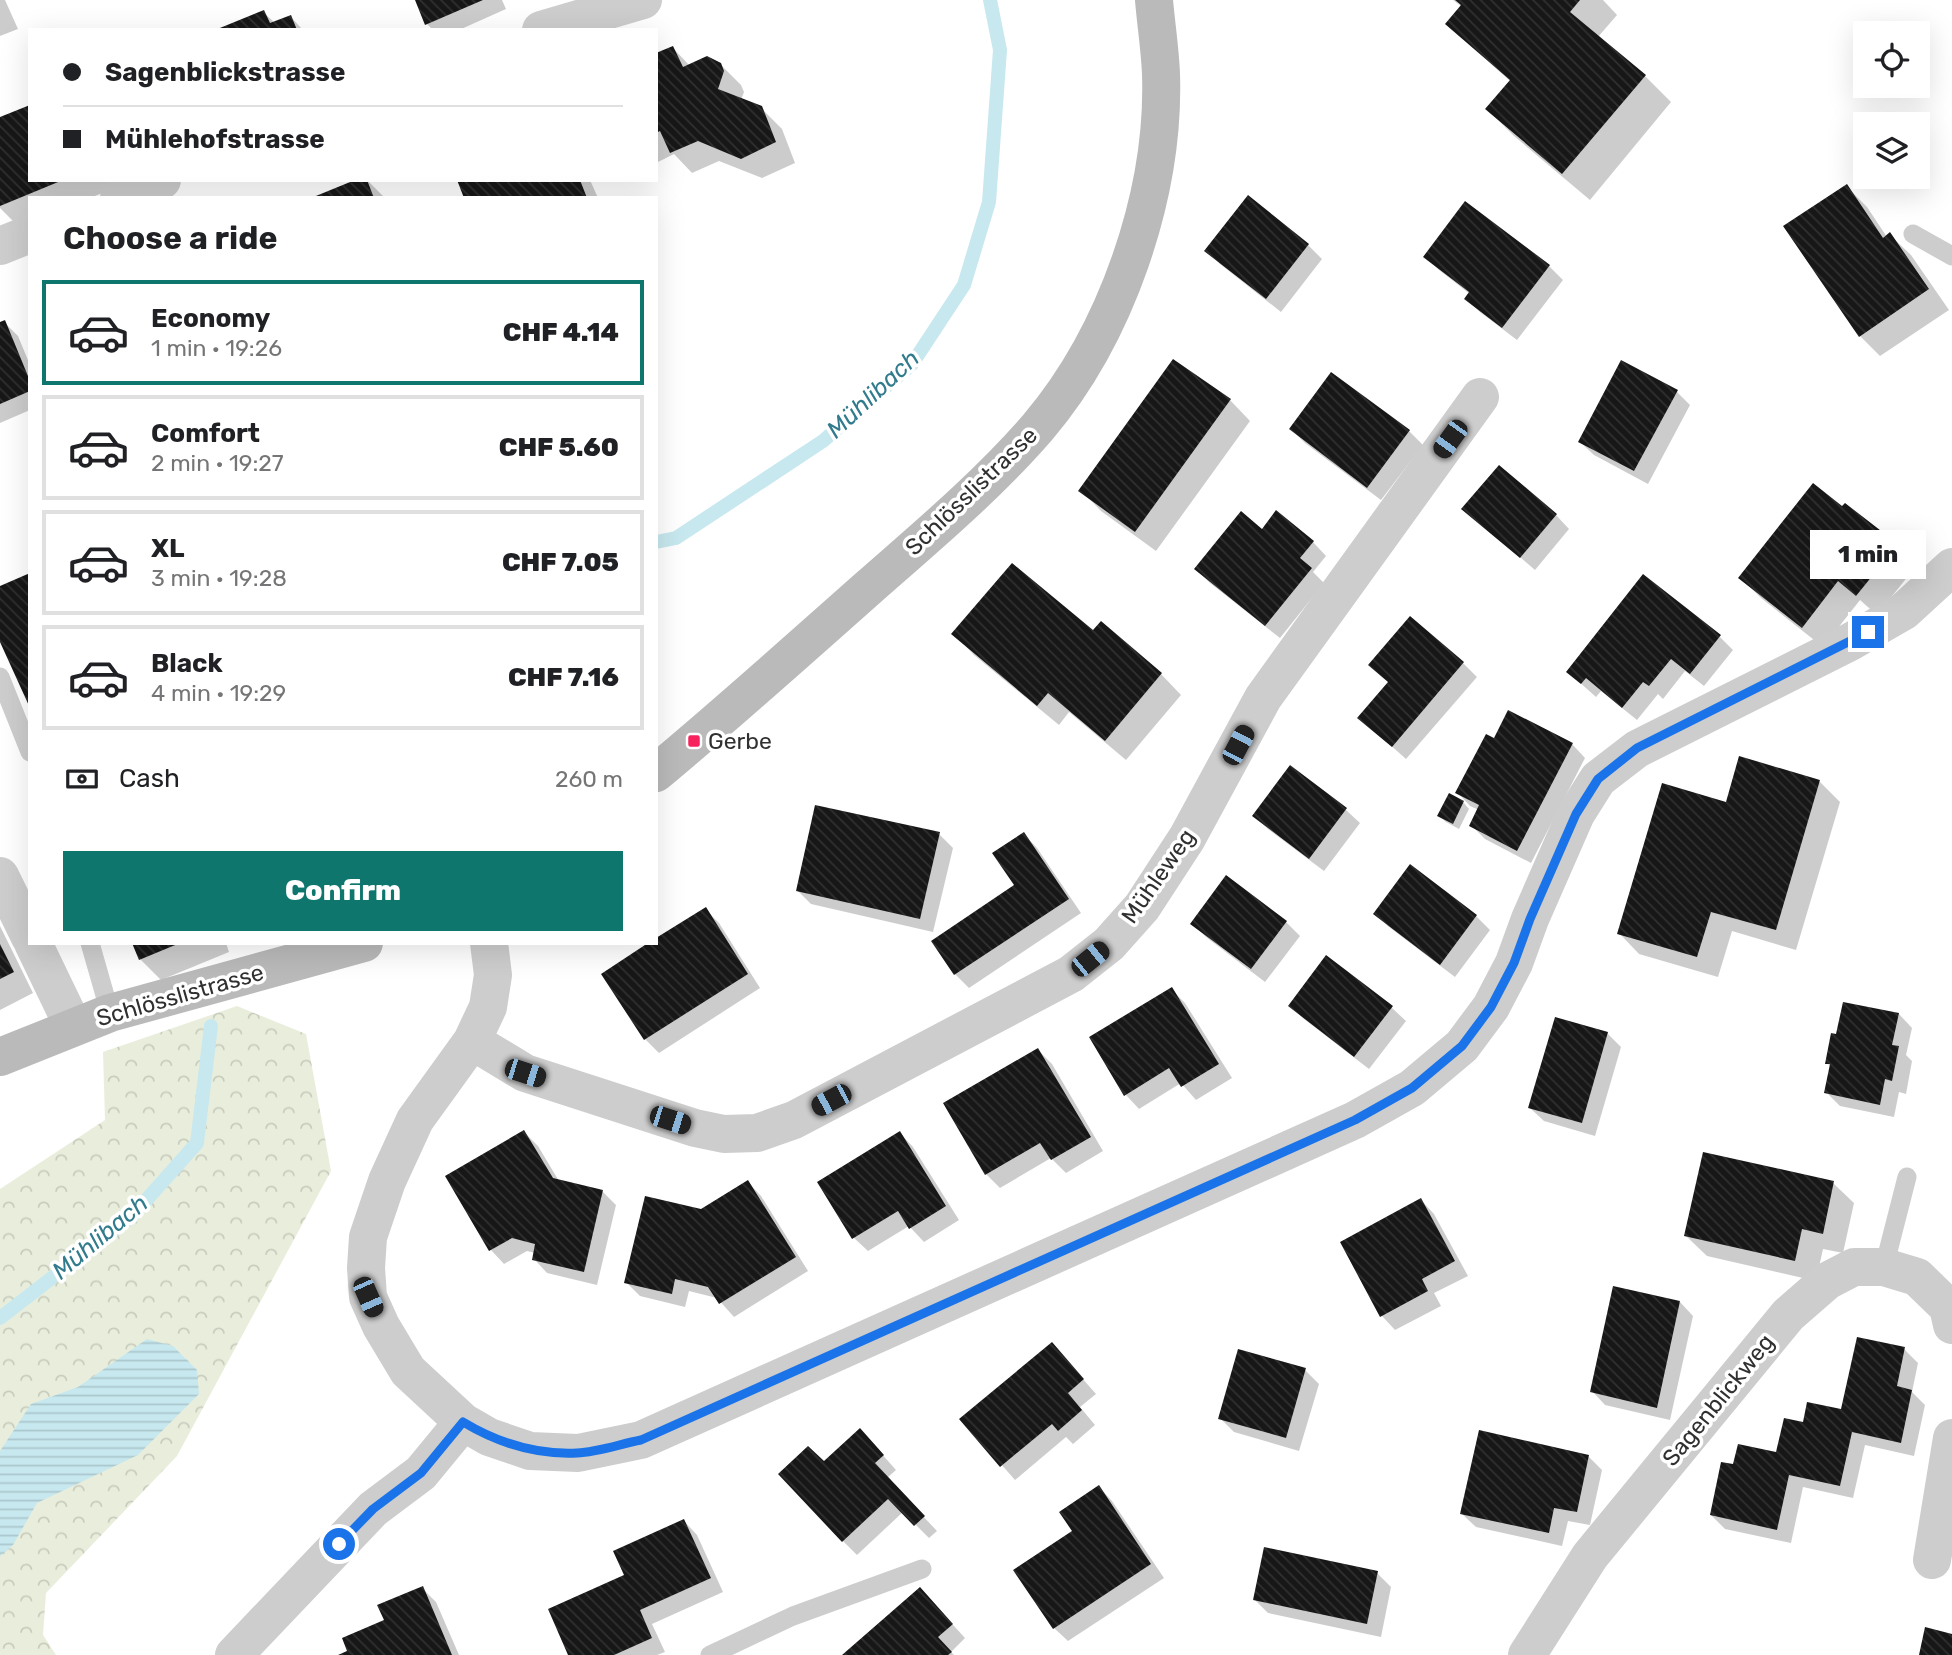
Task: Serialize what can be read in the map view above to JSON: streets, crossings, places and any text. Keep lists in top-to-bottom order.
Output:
{
  "streets": {
    "main road": ["Schlösslistrasse"],
    "street": ["Mühleweg", "Sagenblickweg"]
  },
  "water": ["Mühlibach"],
  "places": {
    "transit": ["Gerbe"]
  },
  "page": {
    "banner": ["Sagenblickstrasse", "Mühlehofstrasse"],
    "heading": "Choose a ride",
    "list": [
      {
        "name": "Economy",
        "note": "1 min · 19:26",
        "value": "CHF 4.14"
      },
      {
        "name": "Comfort",
        "note": "2 min · 19:27",
        "value": "CHF 5.60"
      },
      {
        "name": "XL",
        "note": "3 min · 19:28",
        "value": "CHF 7.05"
      },
      {
        "name": "Black",
        "note": "4 min · 19:29",
        "value": "CHF 7.16"
      }
    ],
    "bubble": "1 min",
    "pay": ["Cash", "260 m"],
    "buttons": "Confirm"
  }
}
